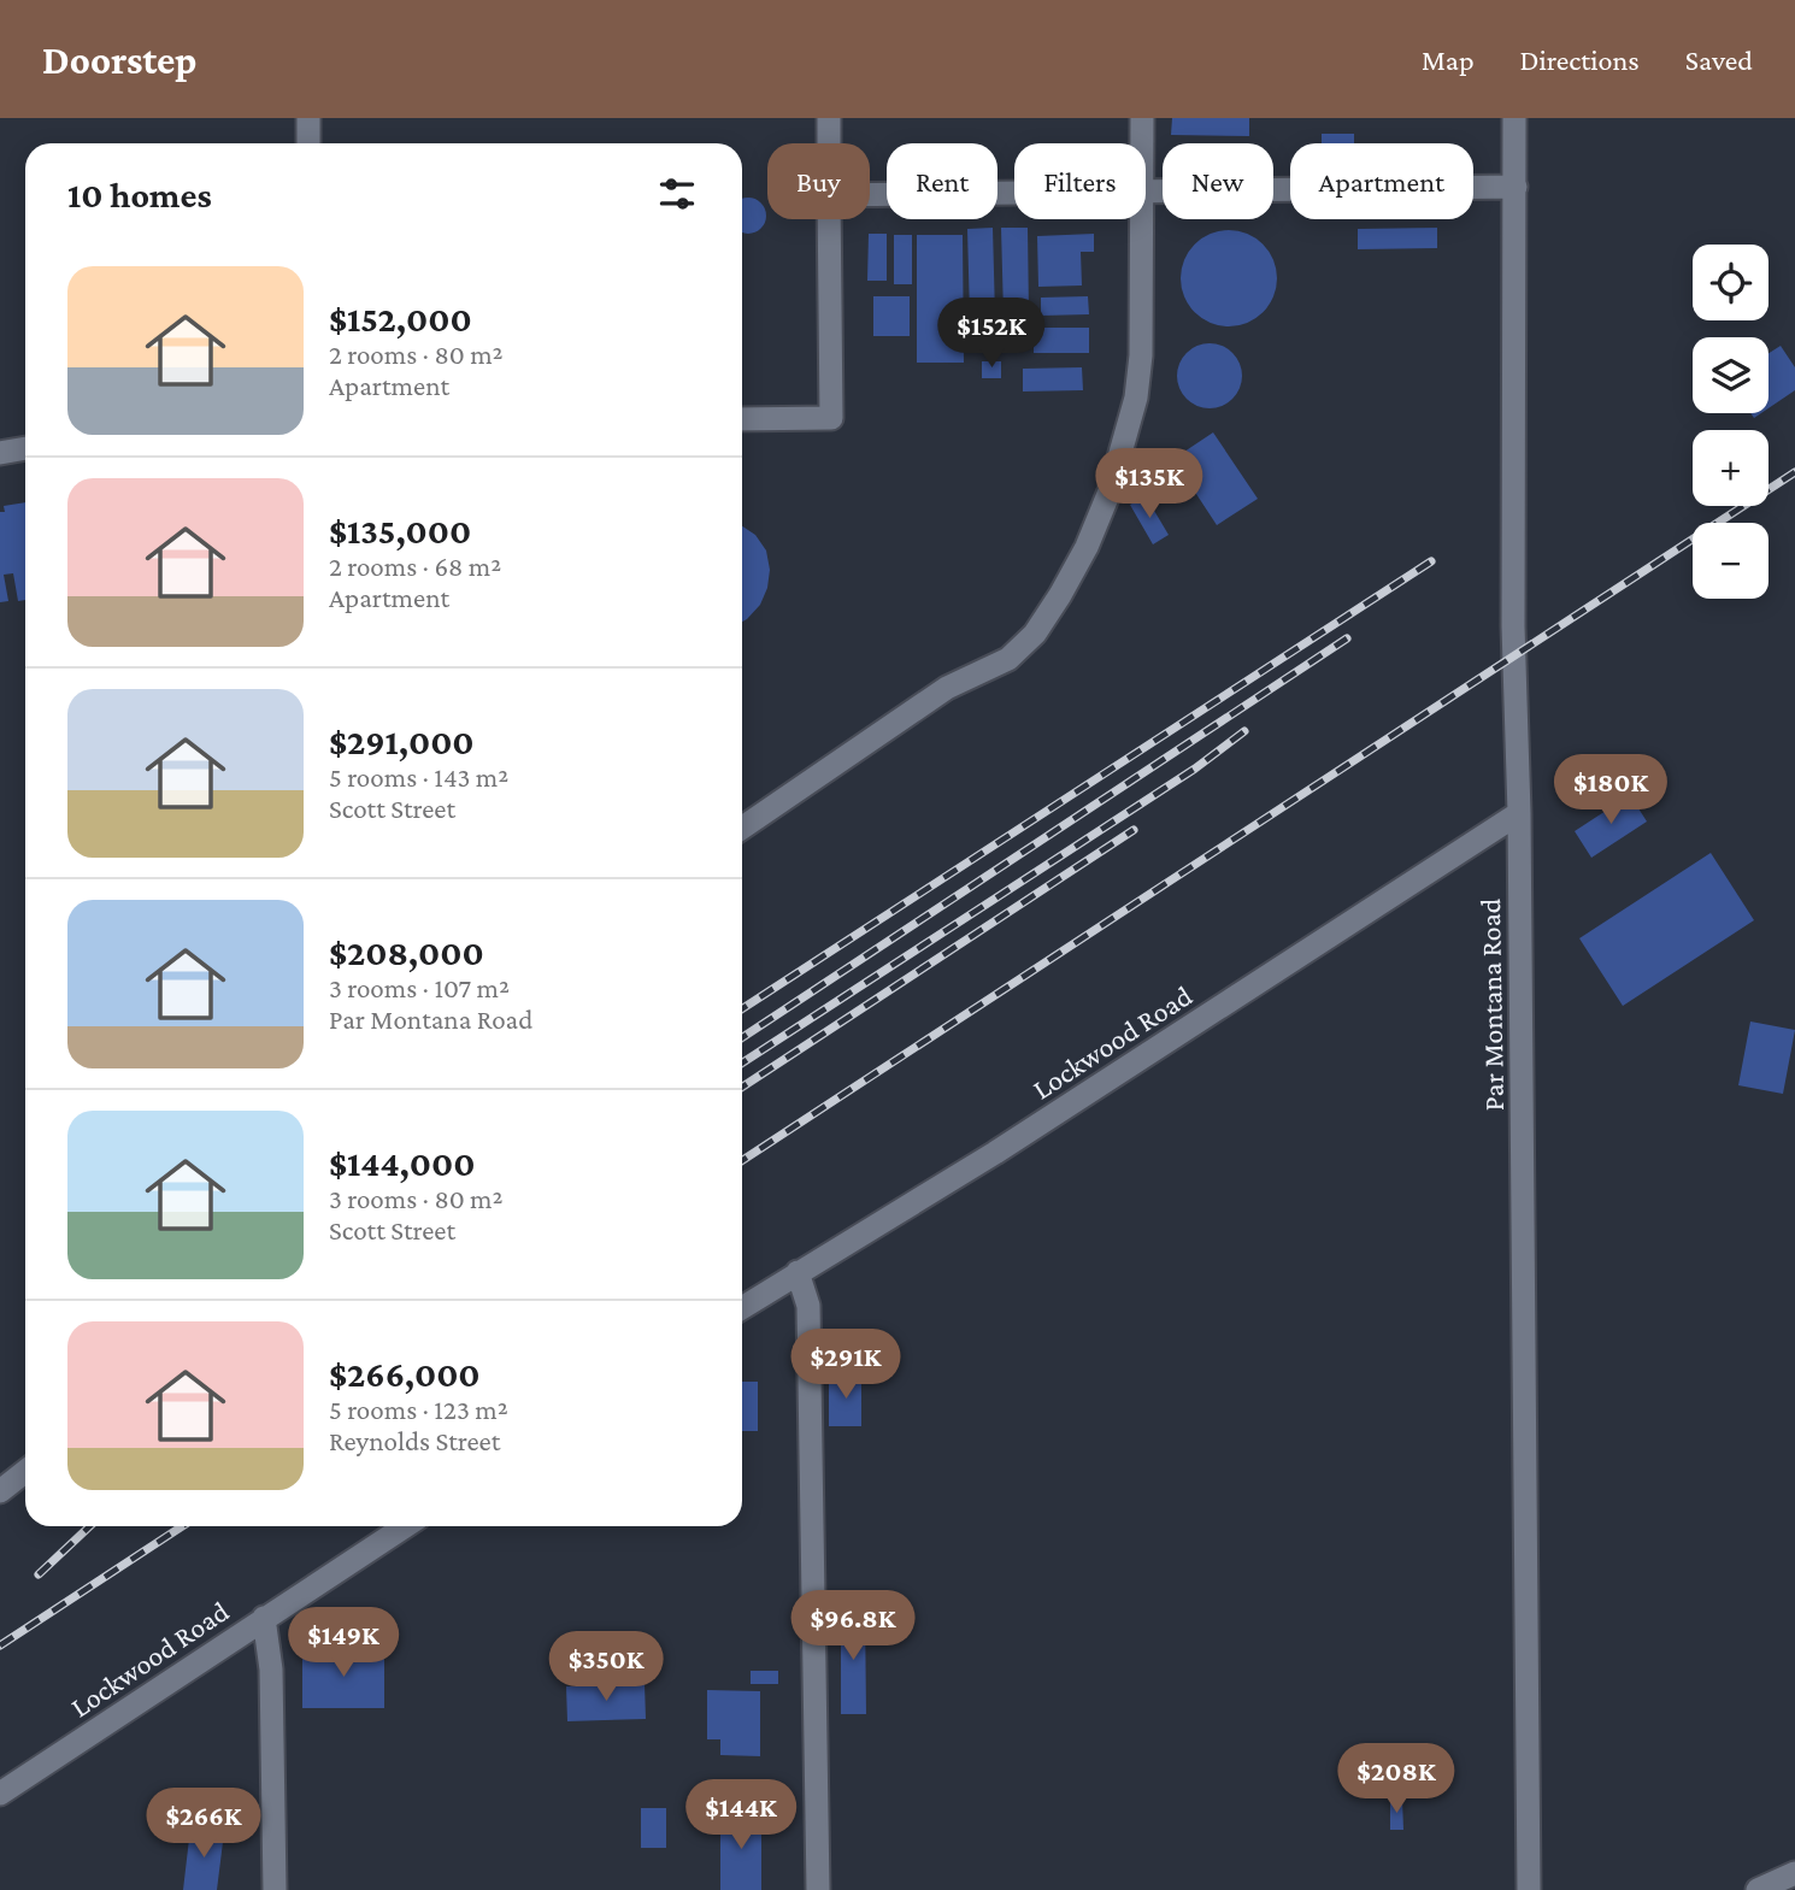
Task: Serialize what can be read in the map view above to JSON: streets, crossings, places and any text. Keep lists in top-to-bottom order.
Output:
{
  "streets": {
    "street": ["Par Montana Road", "Lockwood Road"]
  },
  "crossings": [
    ["Par Montana Road", "Lockwood Road"]
  ],
  "page": {
    "header": "Doorstep",
    "nav": ["Map", "Directions", "Saved"],
    "chip": [
      "Buy",
      "Rent",
      "Filters",
      "New",
      "Apartment"
    ],
    "heading": "10 homes",
    "map_buttons": ["+", "−"],
    "list": [
      {
        "name": "$152,000",
        "note": "2 rooms · 80 m² · Apartment"
      },
      {
        "name": "$135,000",
        "note": "2 rooms · 68 m² · Apartment"
      },
      {
        "name": "$291,000",
        "note": "5 rooms · 143 m² · Scott Street"
      },
      {
        "name": "$208,000",
        "note": "3 rooms · 107 m² · Par Montana Road"
      },
      {
        "name": "$144,000",
        "note": "3 rooms · 80 m² · Scott Street"
      },
      {
        "name": "$266,000",
        "note": "5 rooms · 123 m² · Reynolds Street"
      }
    ],
    "price": [
      "$152K",
      "$135K",
      "$180K",
      "$291K",
      "$96.8K",
      "$149K",
      "$350K",
      "$208K",
      "$144K",
      "$266K"
    ]
  }
}
